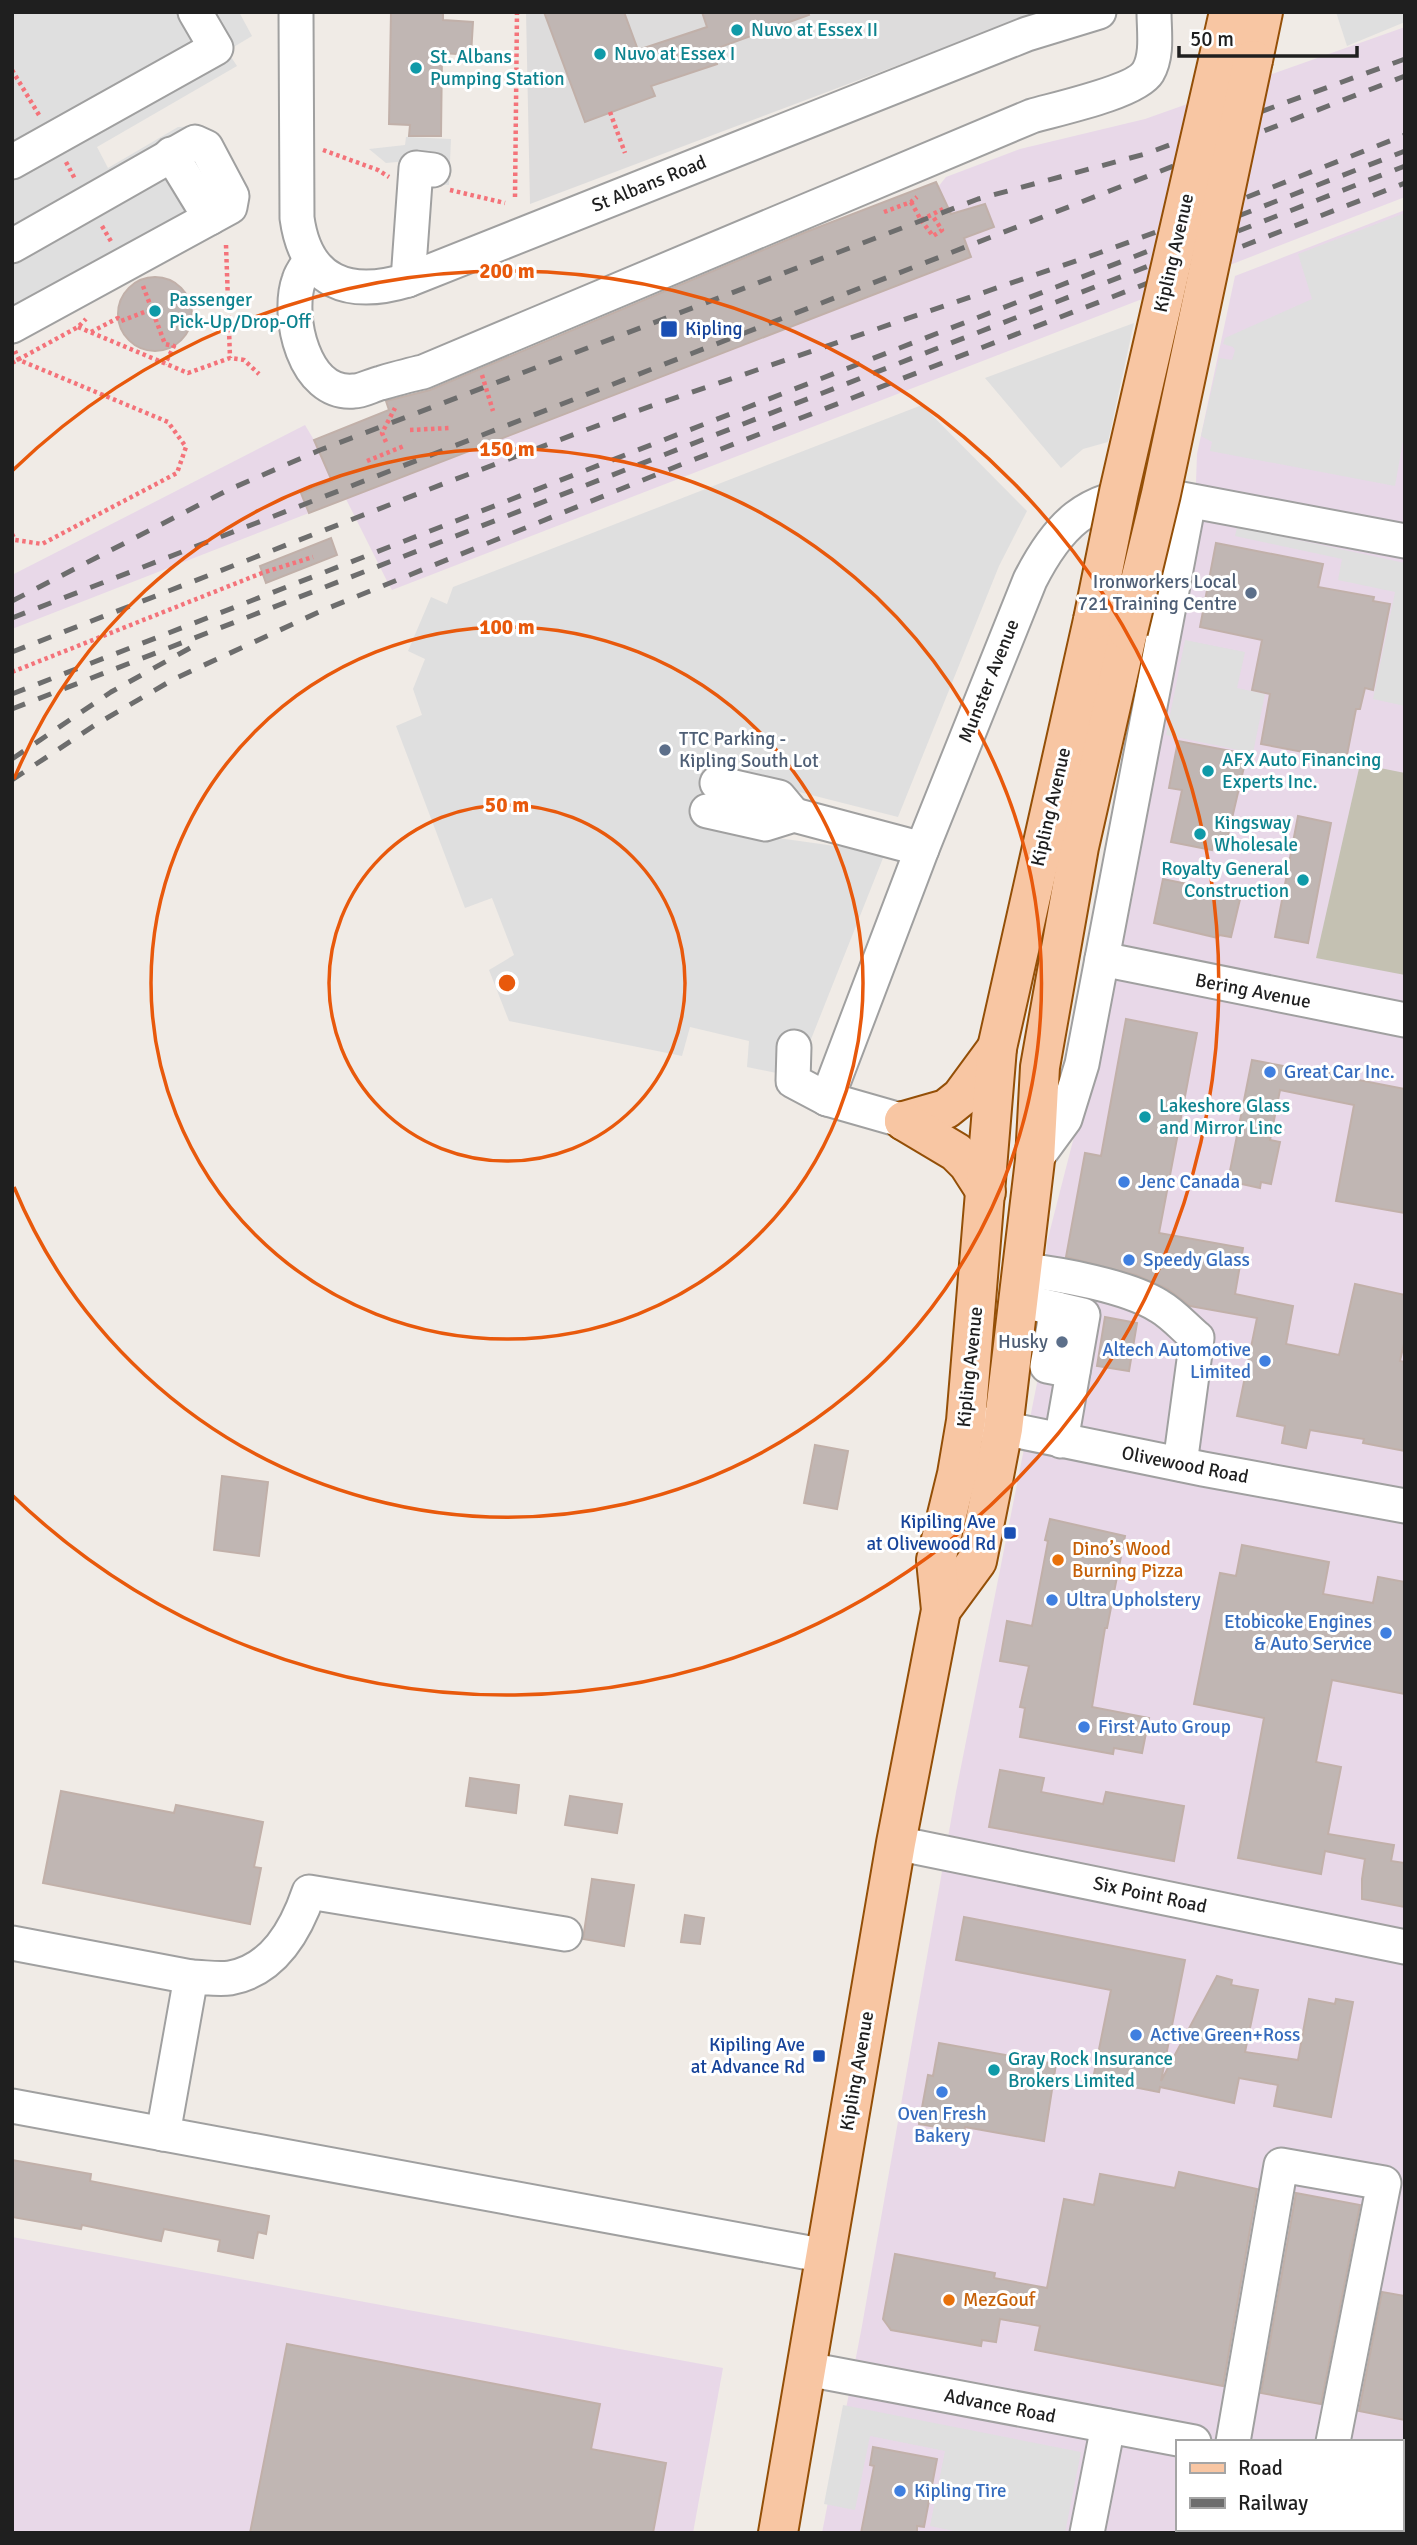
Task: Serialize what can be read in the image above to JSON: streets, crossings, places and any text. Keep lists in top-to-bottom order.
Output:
{
  "streets": {
    "main road": ["Kipling Avenue"],
    "street": [
      "St Albans Road",
      "Munster Avenue",
      "Bering Avenue",
      "Olivewood Road",
      "Six Point Road",
      "Advance Road"
    ]
  },
  "crossings": [
    ["Kipling Avenue", "Munster Avenue"],
    ["Kipling Avenue", "Bering Avenue"],
    ["Kipling Avenue", "Olivewood Road"],
    ["Kipling Avenue", "Six Point Road"],
    ["Kipling Avenue", "Advance Road"]
  ],
  "places": {
    "other": [
      "Nuvo at Essex II",
      "Nuvo at Essex I",
      "St. Albans Pumping Station",
      "Passenger Pick-Up/Drop-Off",
      "Ironworkers Local 721 Training Centre",
      "TTC Parking - Kipling South Lot",
      "AFX Auto Financing Experts Inc.",
      "Kingsway Wholesale",
      "Royalty General Construction",
      "Great Car Inc.",
      "Lakeshore Glass and Mirror Linc",
      "Jenc Canada",
      "Speedy Glass",
      "Husky",
      "Altech Automotive Limited",
      "Dino’s Wood Burning Pizza",
      "Ultra Upholstery",
      "Etobicoke Engines & Auto Service",
      "First Auto Group",
      "Active Green+Ross",
      "Gray Rock Insurance Brokers Limited",
      "Oven Fresh Bakery",
      "MezGouf",
      "Kipling Tire"
    ],
    "transit": ["Kipling", "Kipiling Ave at Olivewood Rd", "Kipiling Ave at Advance Rd"]
  },
  "legend": ["Road", "Railway"],
  "scale_bar": "50 m",
  "rings": [
    "200 m",
    "150 m",
    "100 m",
    "50 m"
  ]
}
